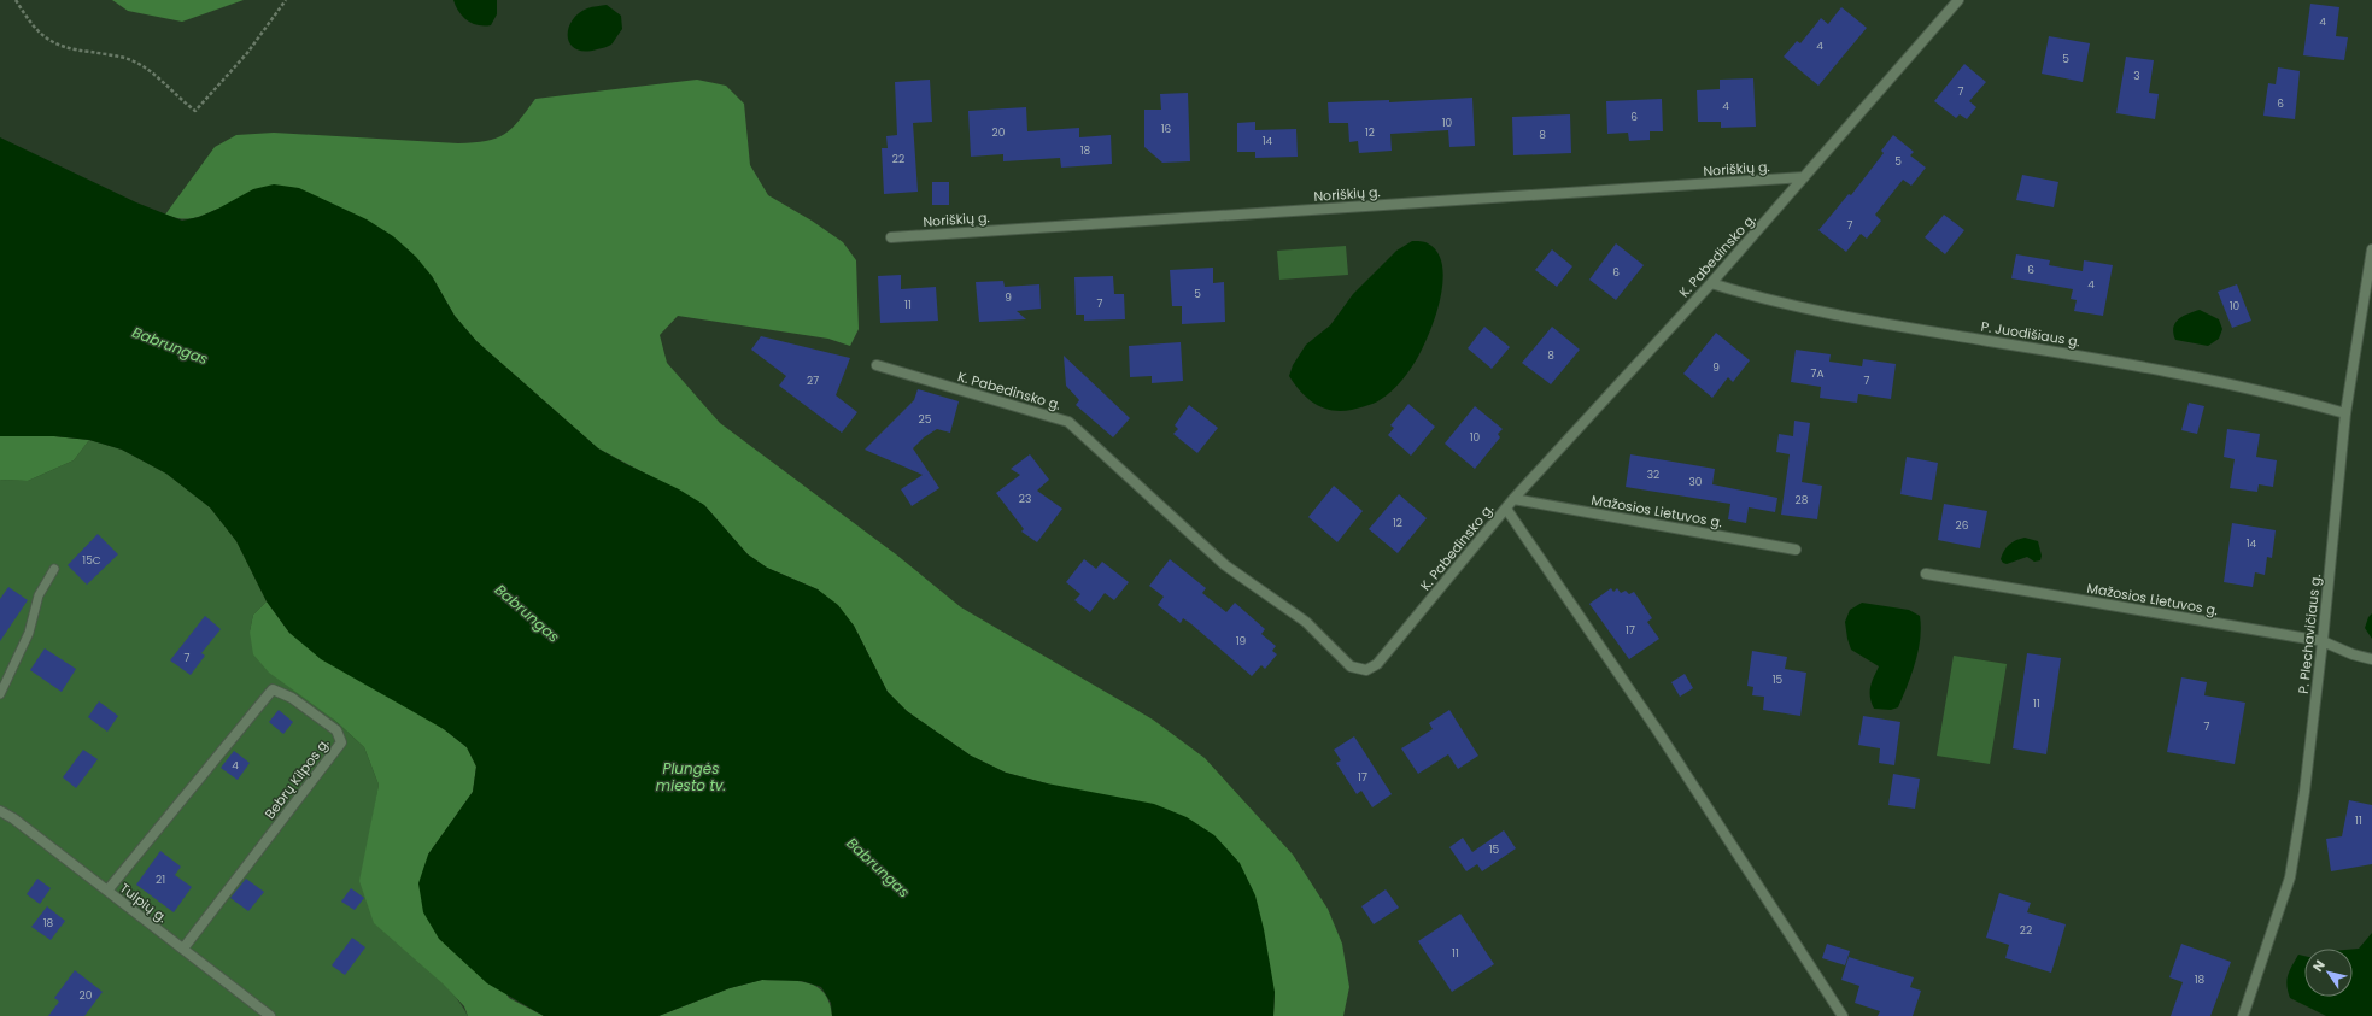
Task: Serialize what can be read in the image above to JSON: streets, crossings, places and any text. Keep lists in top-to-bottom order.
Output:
{
  "streets": {
    "street": [
      "Noriškių g.",
      "K. Pabedinsko g.",
      "P. Juodišiaus g.",
      "Mažosios Lietuvos g.",
      "P. Plechavičiaus g.",
      "Bebrų Kilpos g.",
      "Tulpių g."
    ]
  },
  "crossings": [
    ["Noriškių g.", "K. Pabedinsko g."],
    ["K. Pabedinsko g.", "P. Juodišiaus g."],
    ["K. Pabedinsko g.", "Mažosios Lietuvos g."],
    ["P. Juodišiaus g.", "P. Plechavičiaus g."],
    ["Mažosios Lietuvos g.", "P. Plechavičiaus g."],
    ["Bebrų Kilpos g.", "Tulpių g."]
  ],
  "water": ["Babrungas", "Plungės miesto tv."],
  "house_numbers": [
    "4",
    "4",
    "5",
    "3",
    "7",
    "6",
    "4",
    "6",
    "10",
    "16",
    "20",
    "12",
    "8",
    "14",
    "18",
    "22",
    "5",
    "7",
    "6",
    "6",
    "4",
    "5",
    "9",
    "7",
    "11",
    "10",
    "8",
    "9",
    "7A",
    "27",
    "7",
    "25",
    "10",
    "32",
    "30",
    "23",
    "28",
    "12",
    "26",
    "14",
    "15C",
    "17",
    "19",
    "7",
    "15",
    "11",
    "7",
    "4",
    "17",
    "11",
    "15",
    "21",
    "18",
    "22",
    "11",
    "18",
    "20"
  ],
  "north": "top left"
}
